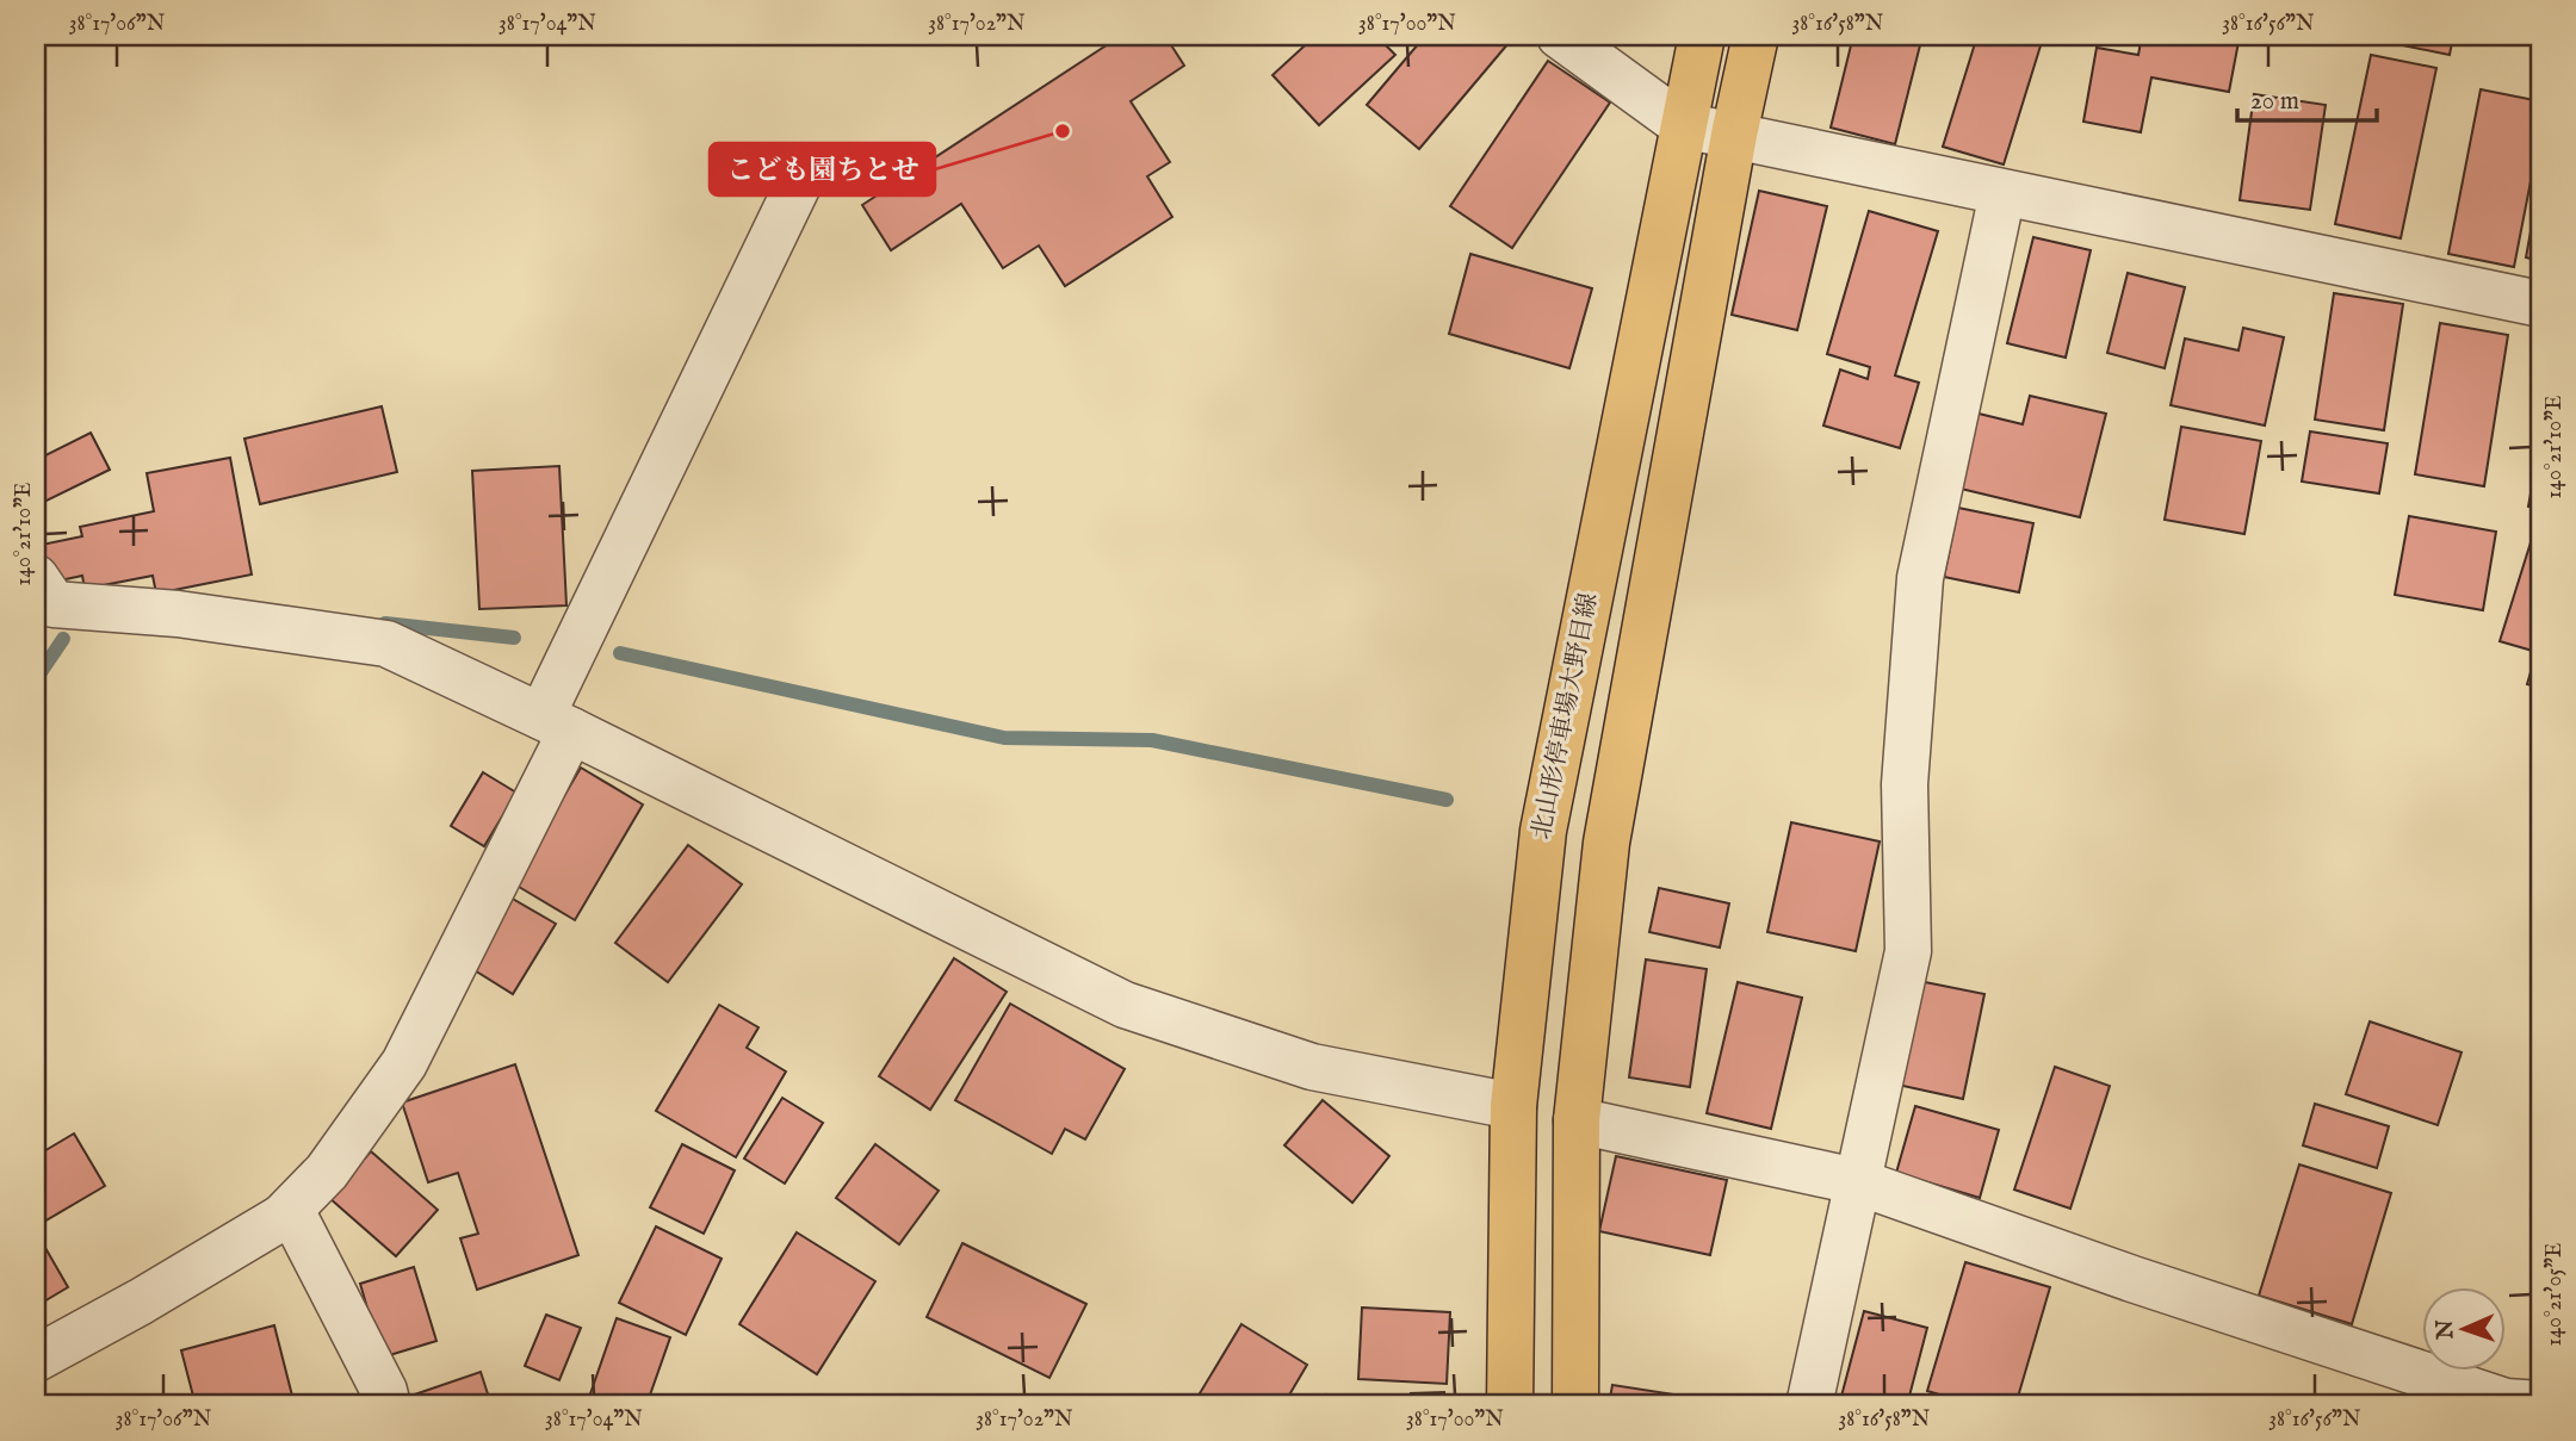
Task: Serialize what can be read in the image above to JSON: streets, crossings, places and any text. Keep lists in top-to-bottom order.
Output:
{
  "streets": {
    "main road": ["北山形停車場大野目線"]
  },
  "places": ["こども園ちとせ"],
  "scale_bar": "20 m",
  "north": "left",
  "coordinates": [
    "38°17'06\"N",
    "38°17'04\"N",
    "38°17'02\"N",
    "38°17'00\"N",
    "38°16'58\"N",
    "38°16'56\"N",
    "140°21'10\"E",
    "140°21'05\"E"
  ]
}
